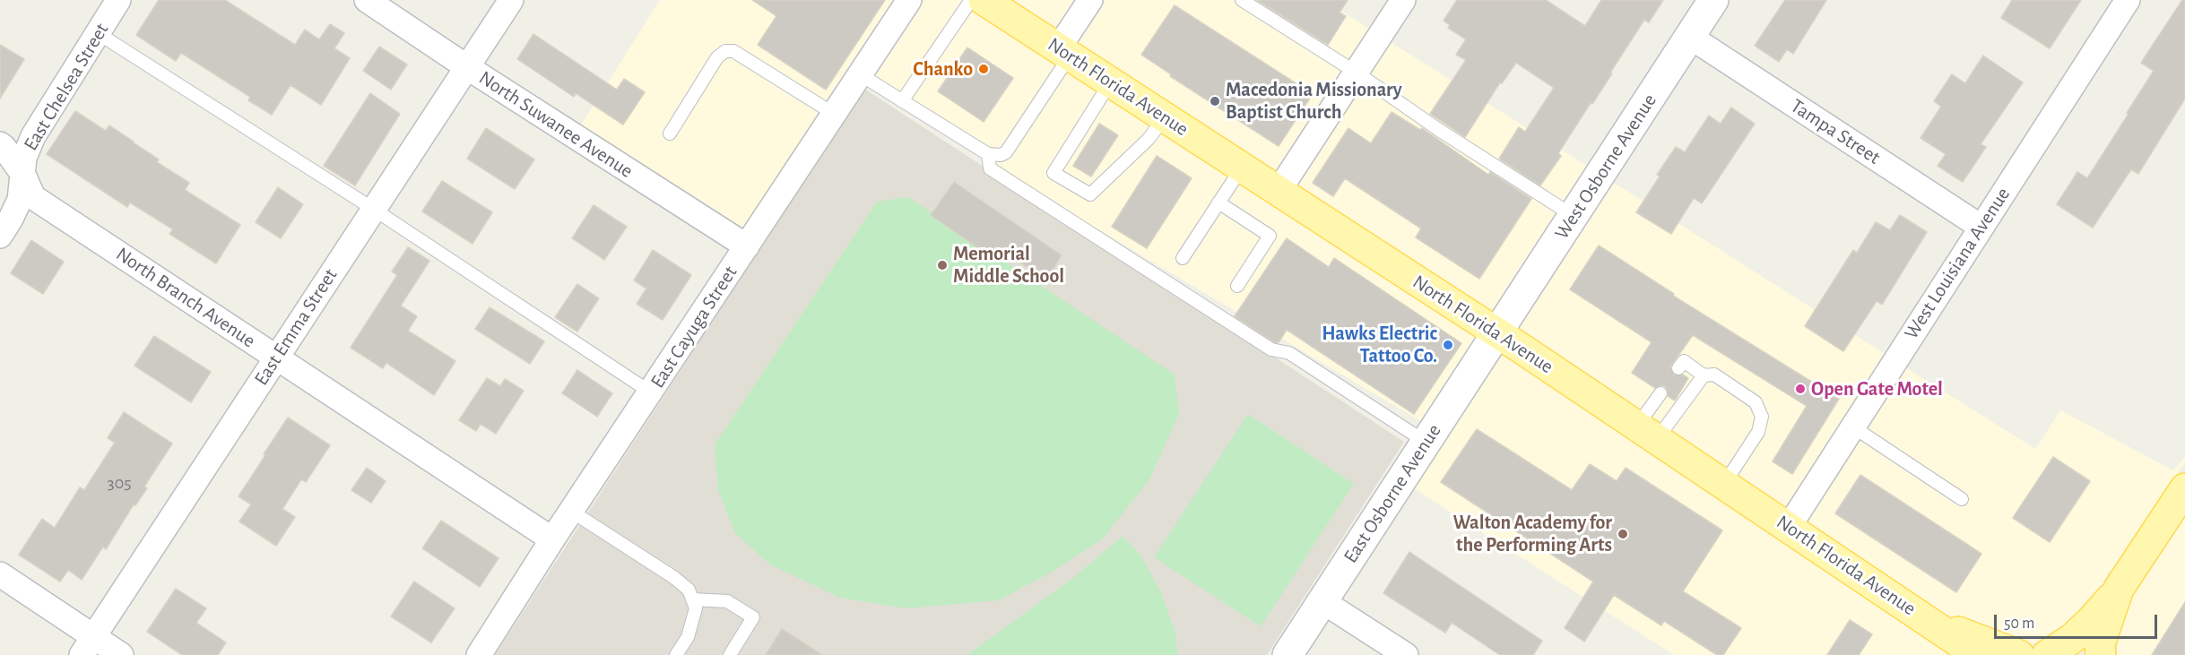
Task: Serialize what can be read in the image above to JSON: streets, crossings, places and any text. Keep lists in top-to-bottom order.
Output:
{
  "streets": {
    "main road": ["North Florida Avenue"],
    "street": [
      "East Chelsea Street",
      "North Suwanee Avenue",
      "Tampa Street",
      "West Osborne Avenue",
      "West Louisiana Avenue",
      "North Branch Avenue",
      "East Emma Street",
      "East Cayuga Street",
      "East Osborne Avenue"
    ]
  },
  "crossings": [
    ["East Chelsea Street", "North Branch Avenue"],
    ["North Florida Avenue", "West Osborne Avenue"],
    ["North Florida Avenue", "West Louisiana Avenue"],
    ["North Florida Avenue", "East Osborne Avenue"],
    ["North Suwanee Avenue", "East Emma Street"],
    ["North Suwanee Avenue", "East Cayuga Street"],
    ["Tampa Street", "West Osborne Avenue"],
    ["Tampa Street", "West Louisiana Avenue"],
    ["West Osborne Avenue", "East Osborne Avenue"],
    ["North Branch Avenue", "East Emma Street"],
    ["North Branch Avenue", "East Cayuga Street"]
  ],
  "places": [
    "Chanko",
    "Macedonia Missionary Baptist Church",
    "Memorial Middle School",
    "Hawks Electric Tattoo Co.",
    "Open Gate Motel",
    "Walton Academy for the Performing Arts"
  ],
  "house_numbers": ["305"],
  "scale_bar": "50 m"
}
